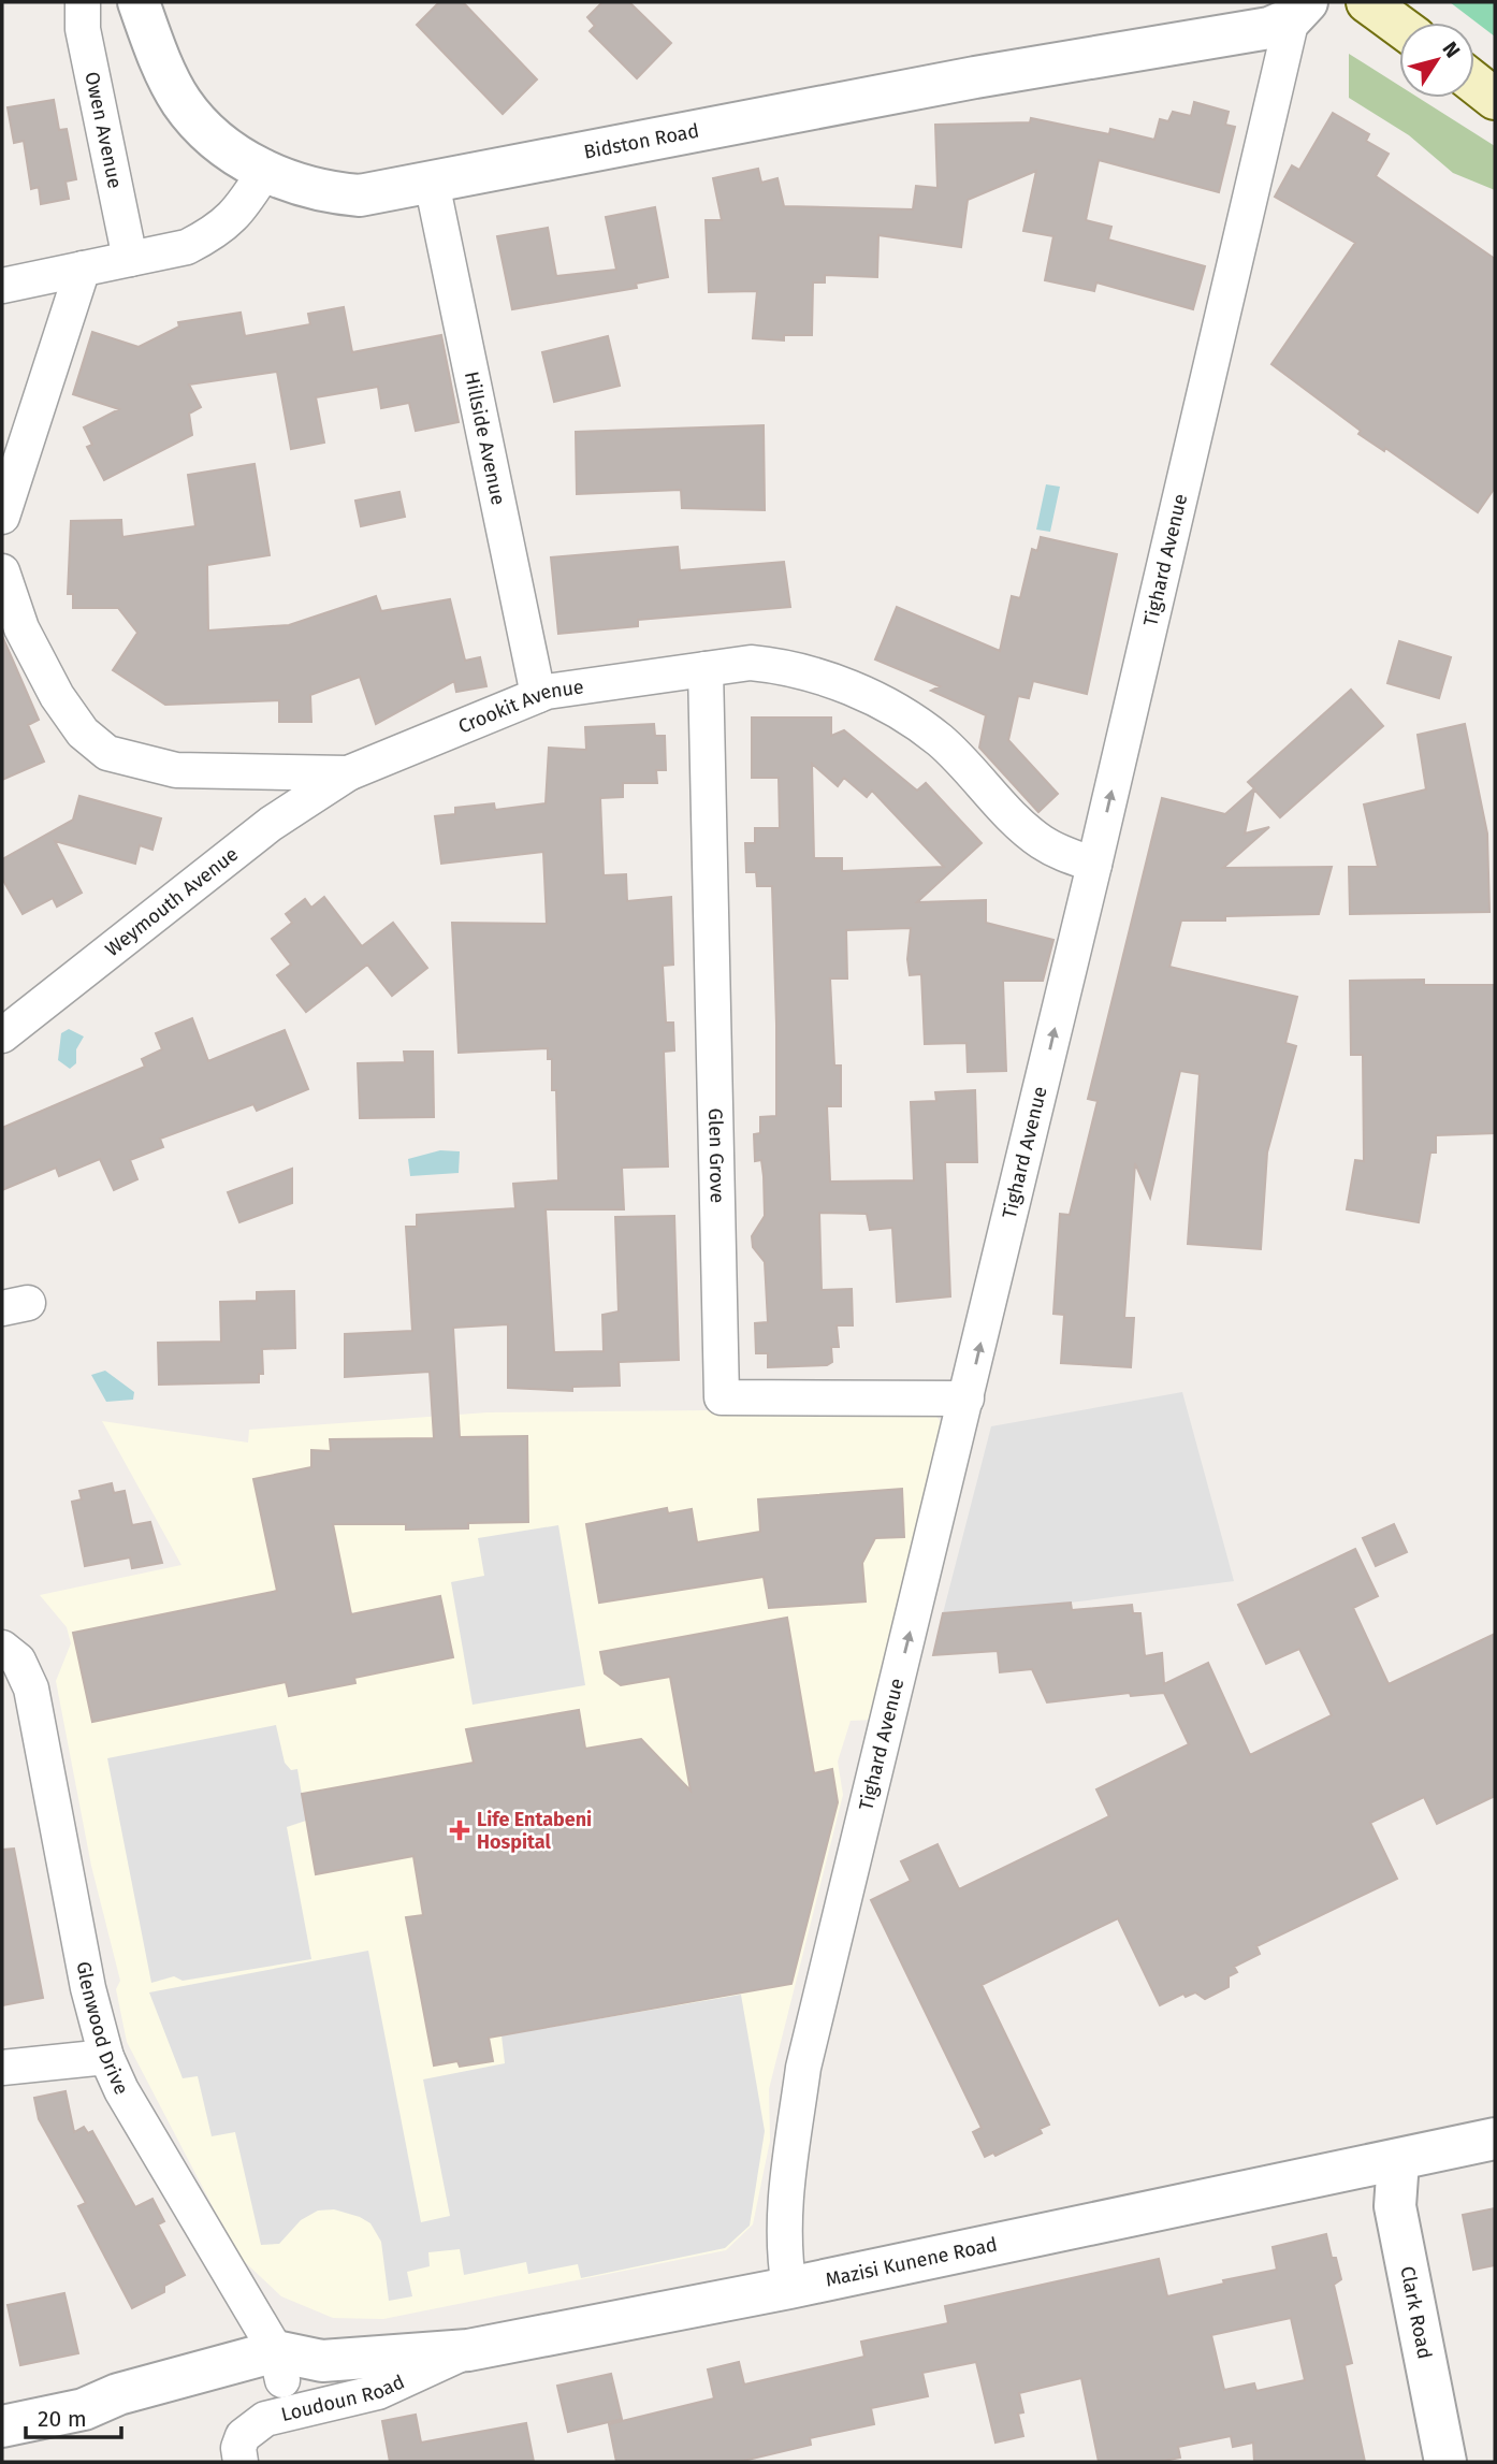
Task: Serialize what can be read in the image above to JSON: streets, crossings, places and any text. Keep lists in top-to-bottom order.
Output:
{
  "streets": {
    "street": [
      "Owen Avenue",
      "Bidston Road",
      "Hillside Avenue",
      "Tighard Avenue",
      "Crookit Avenue",
      "Weymouth Avenue",
      "Glen Grove",
      "Glenwood Drive",
      "Mazisi Kunene Road",
      "Clark Road",
      "Loudoun Road"
    ]
  },
  "crossings": [
    ["Bidston Road", "Hillside Avenue"],
    ["Bidston Road", "Tighard Avenue"],
    ["Hillside Avenue", "Crookit Avenue"],
    ["Tighard Avenue", "Crookit Avenue"],
    ["Tighard Avenue", "Glen Grove"],
    ["Tighard Avenue", "Mazisi Kunene Road"],
    ["Crookit Avenue", "Weymouth Avenue"],
    ["Crookit Avenue", "Glen Grove"],
    ["Glenwood Drive", "Mazisi Kunene Road"],
    ["Mazisi Kunene Road", "Clark Road"],
    ["Mazisi Kunene Road", "Loudoun Road"]
  ],
  "one_way": ["Tighard Avenue"],
  "places": {
    "health": ["Life Entabeni Hospital"]
  },
  "scale_bar": "20 m",
  "north": "top right"
}
